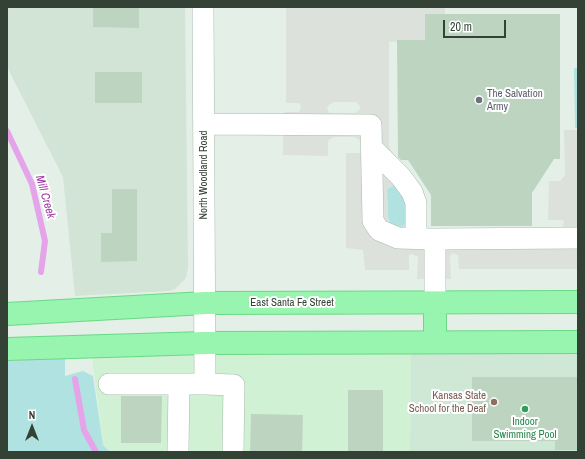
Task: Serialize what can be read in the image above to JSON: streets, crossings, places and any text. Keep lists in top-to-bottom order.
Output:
{
  "streets": {
    "main road": ["East Santa Fe Street"],
    "street": ["North Woodland Road"]
  },
  "crossings": [
    ["North Woodland Road", "East Santa Fe Street"]
  ],
  "water": ["Mill Creek"],
  "places": ["The Salvation Army", "Kansas State School for the Deaf", "Indoor Swimming Pool"],
  "scale_bar": "20 m",
  "north": "top"
}
